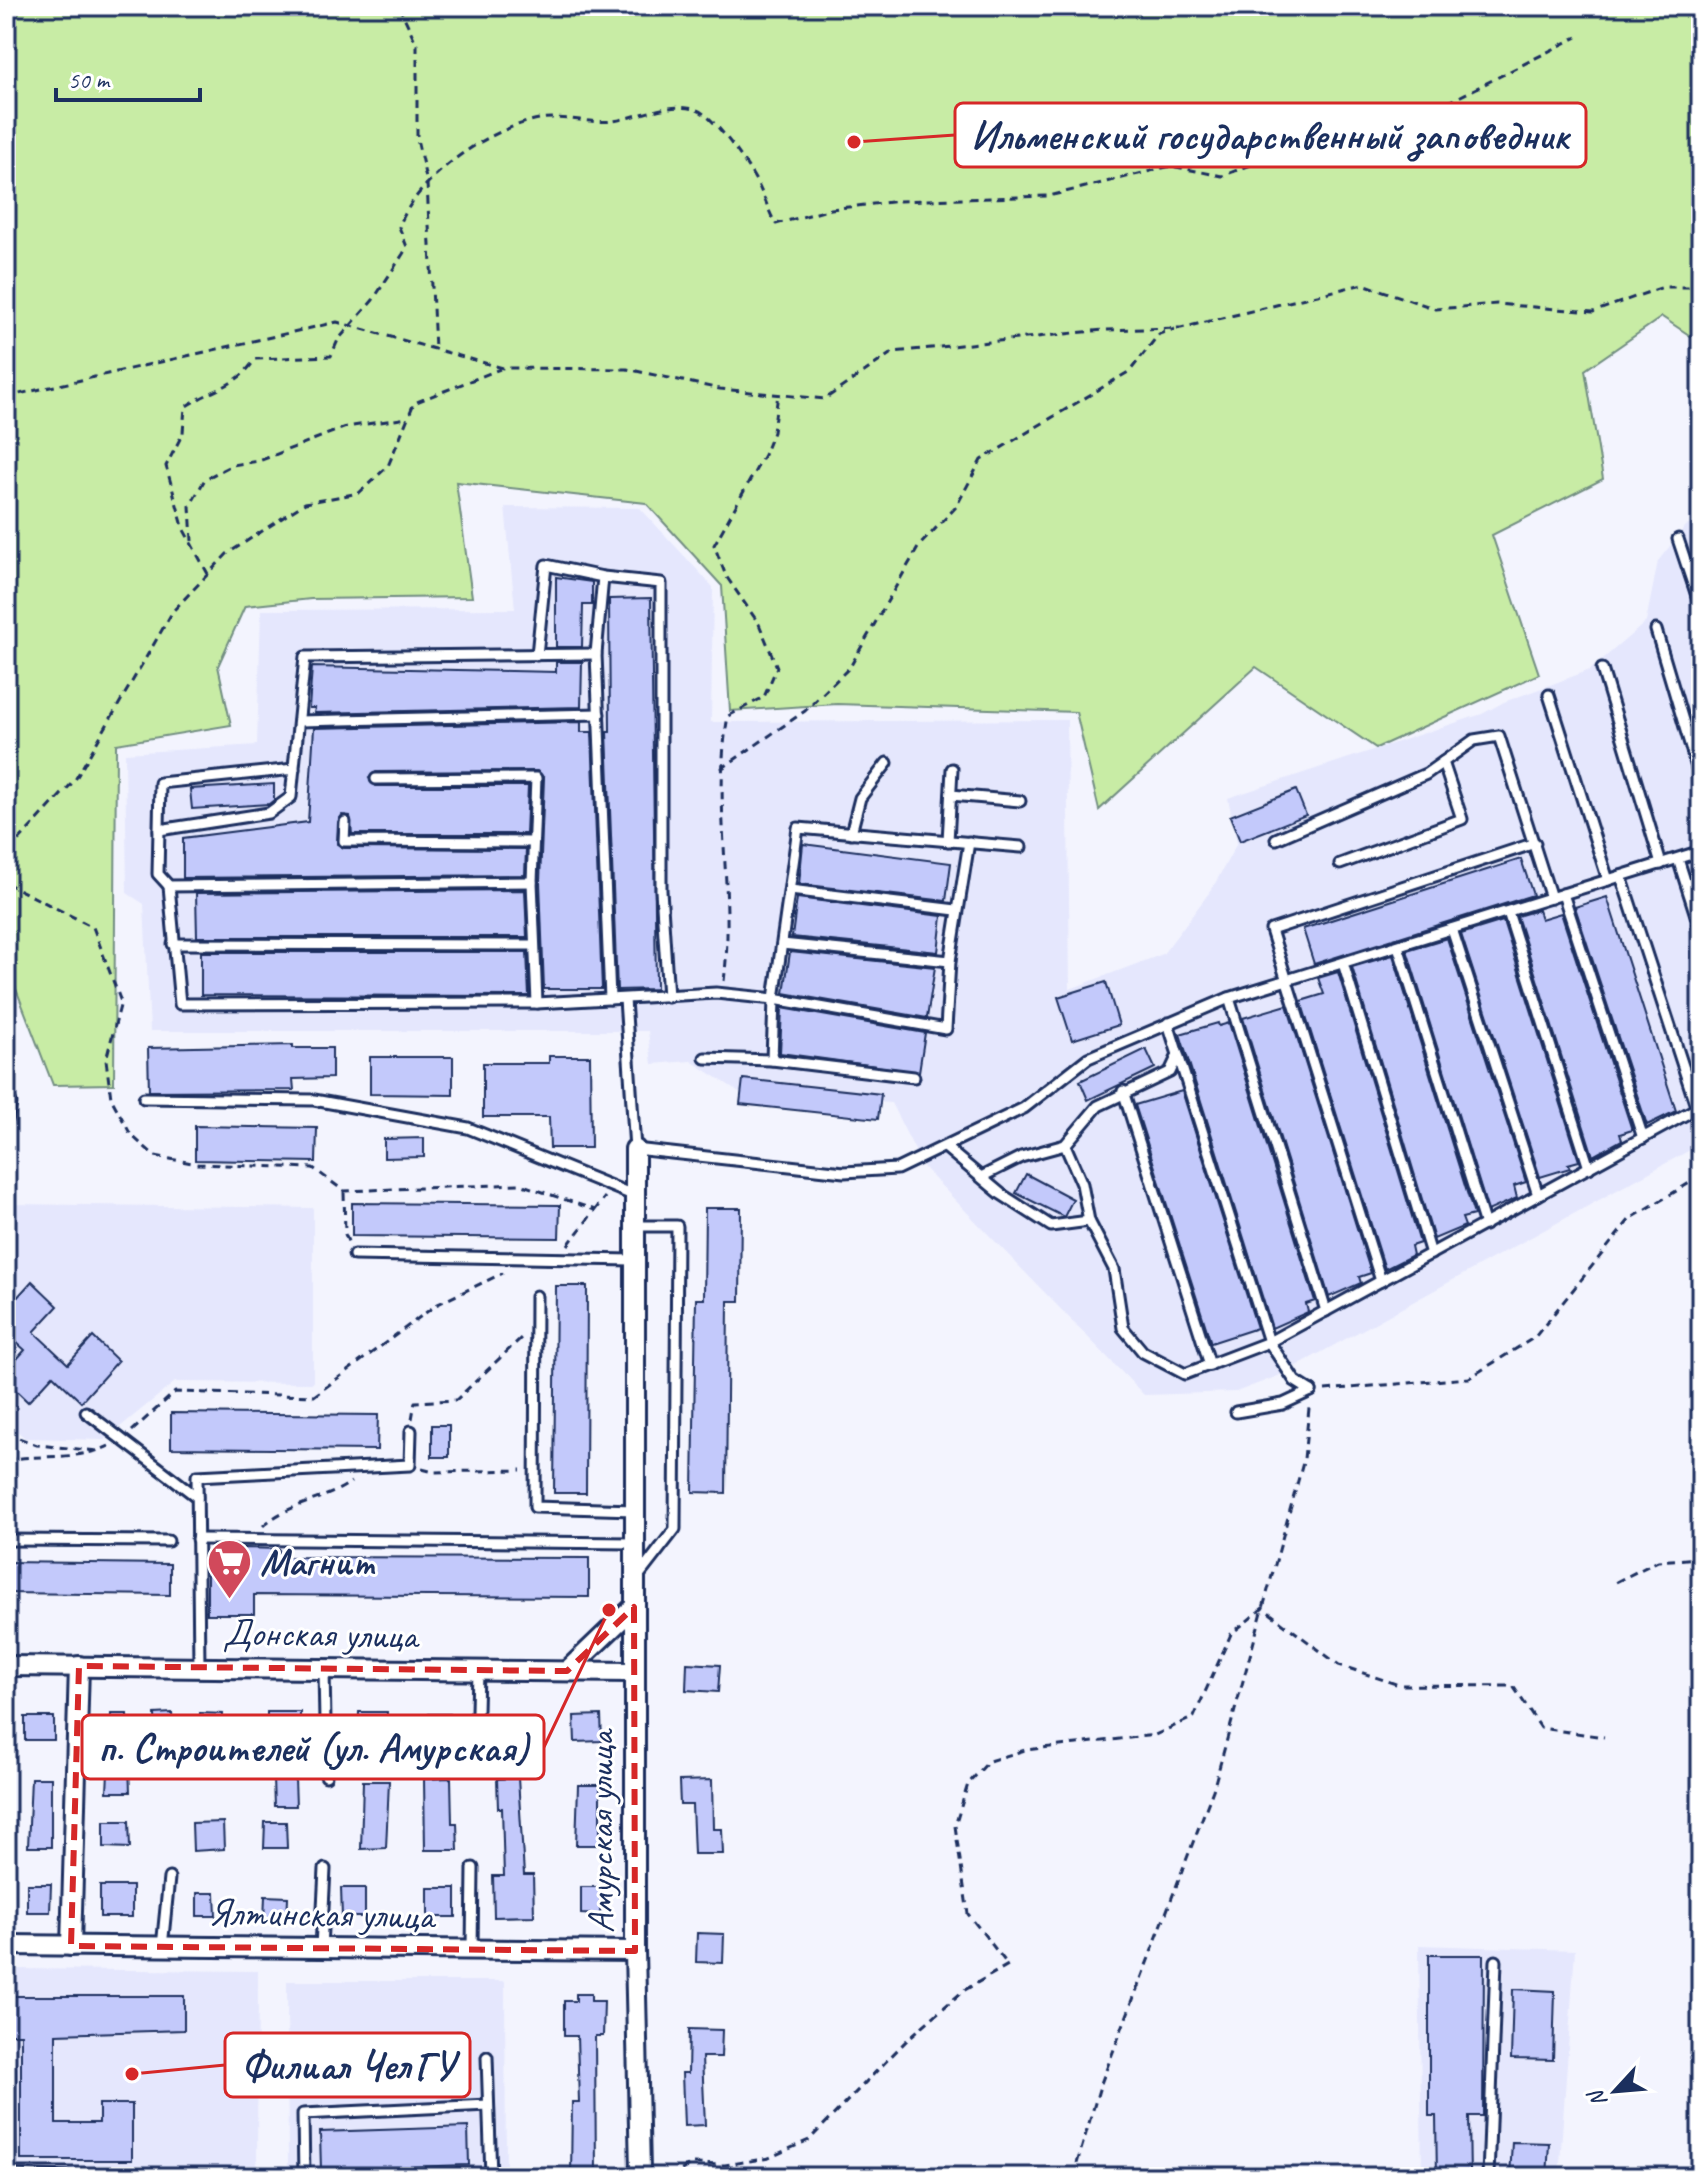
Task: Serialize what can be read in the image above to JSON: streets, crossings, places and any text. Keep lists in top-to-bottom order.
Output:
{
  "streets": {
    "street": ["Донская улица", "Амурская улица", "Ялтинская улица"]
  },
  "crossings": [
    ["Донская улица", "Амурская улица"],
    ["Амурская улица", "Ялтинская улица"]
  ],
  "places": {
    "other": ["Ильменский государственный заповедник", "п. Строителей (ул. Амурская)", "Филиал ЧелГУ"],
    "supermarket": ["Магнит"]
  },
  "scale_bar": "50 m",
  "north": "bottom left"
}
